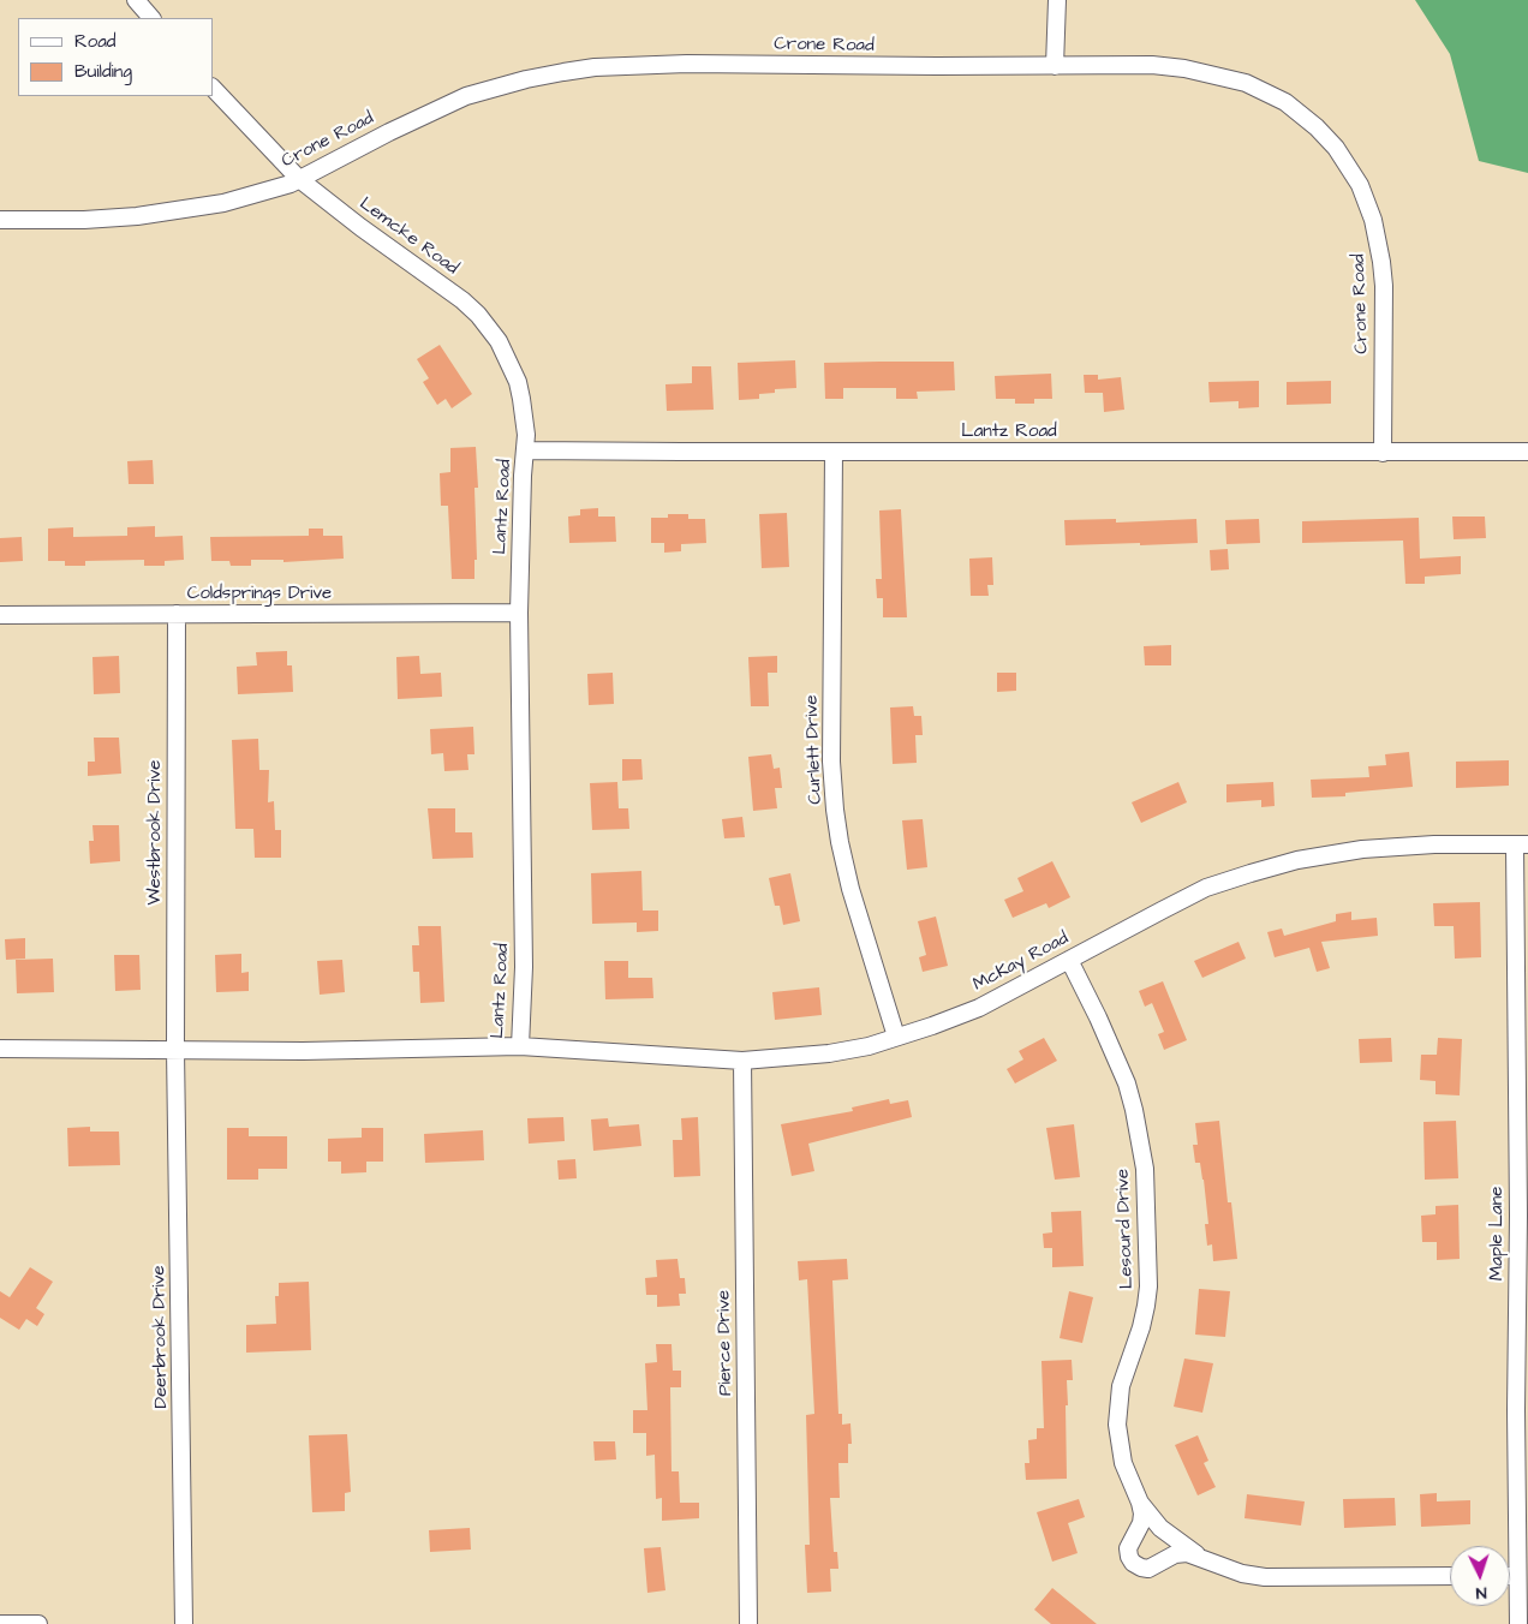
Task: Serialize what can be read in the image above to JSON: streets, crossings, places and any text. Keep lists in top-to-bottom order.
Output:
{
  "streets": {
    "street": [
      "Crone Road",
      "Lemcke Road",
      "Lantz Road",
      "Coldsprings Drive",
      "Curlett Drive",
      "Westbrook Drive",
      "McKay Road",
      "Lesourd Drive",
      "Maple Lane",
      "Deerbrook Drive",
      "Pierce Drive"
    ]
  },
  "crossings": [
    ["Crone Road", "Lemcke Road"],
    ["Crone Road", "Lantz Road"],
    ["Lemcke Road", "Lantz Road"],
    ["Lantz Road", "Coldsprings Drive"],
    ["Lantz Road", "Curlett Drive"],
    ["Lantz Road", "Westbrook Drive"],
    ["Lantz Road", "McKay Road"],
    ["Lantz Road", "Deerbrook Drive"],
    ["Coldsprings Drive", "Westbrook Drive"],
    ["Curlett Drive", "McKay Road"],
    ["Westbrook Drive", "Deerbrook Drive"],
    ["McKay Road", "Lesourd Drive"],
    ["McKay Road", "Maple Lane"],
    ["McKay Road", "Pierce Drive"]
  ],
  "legend": ["Road", "Building"],
  "north": "bottom"
}
